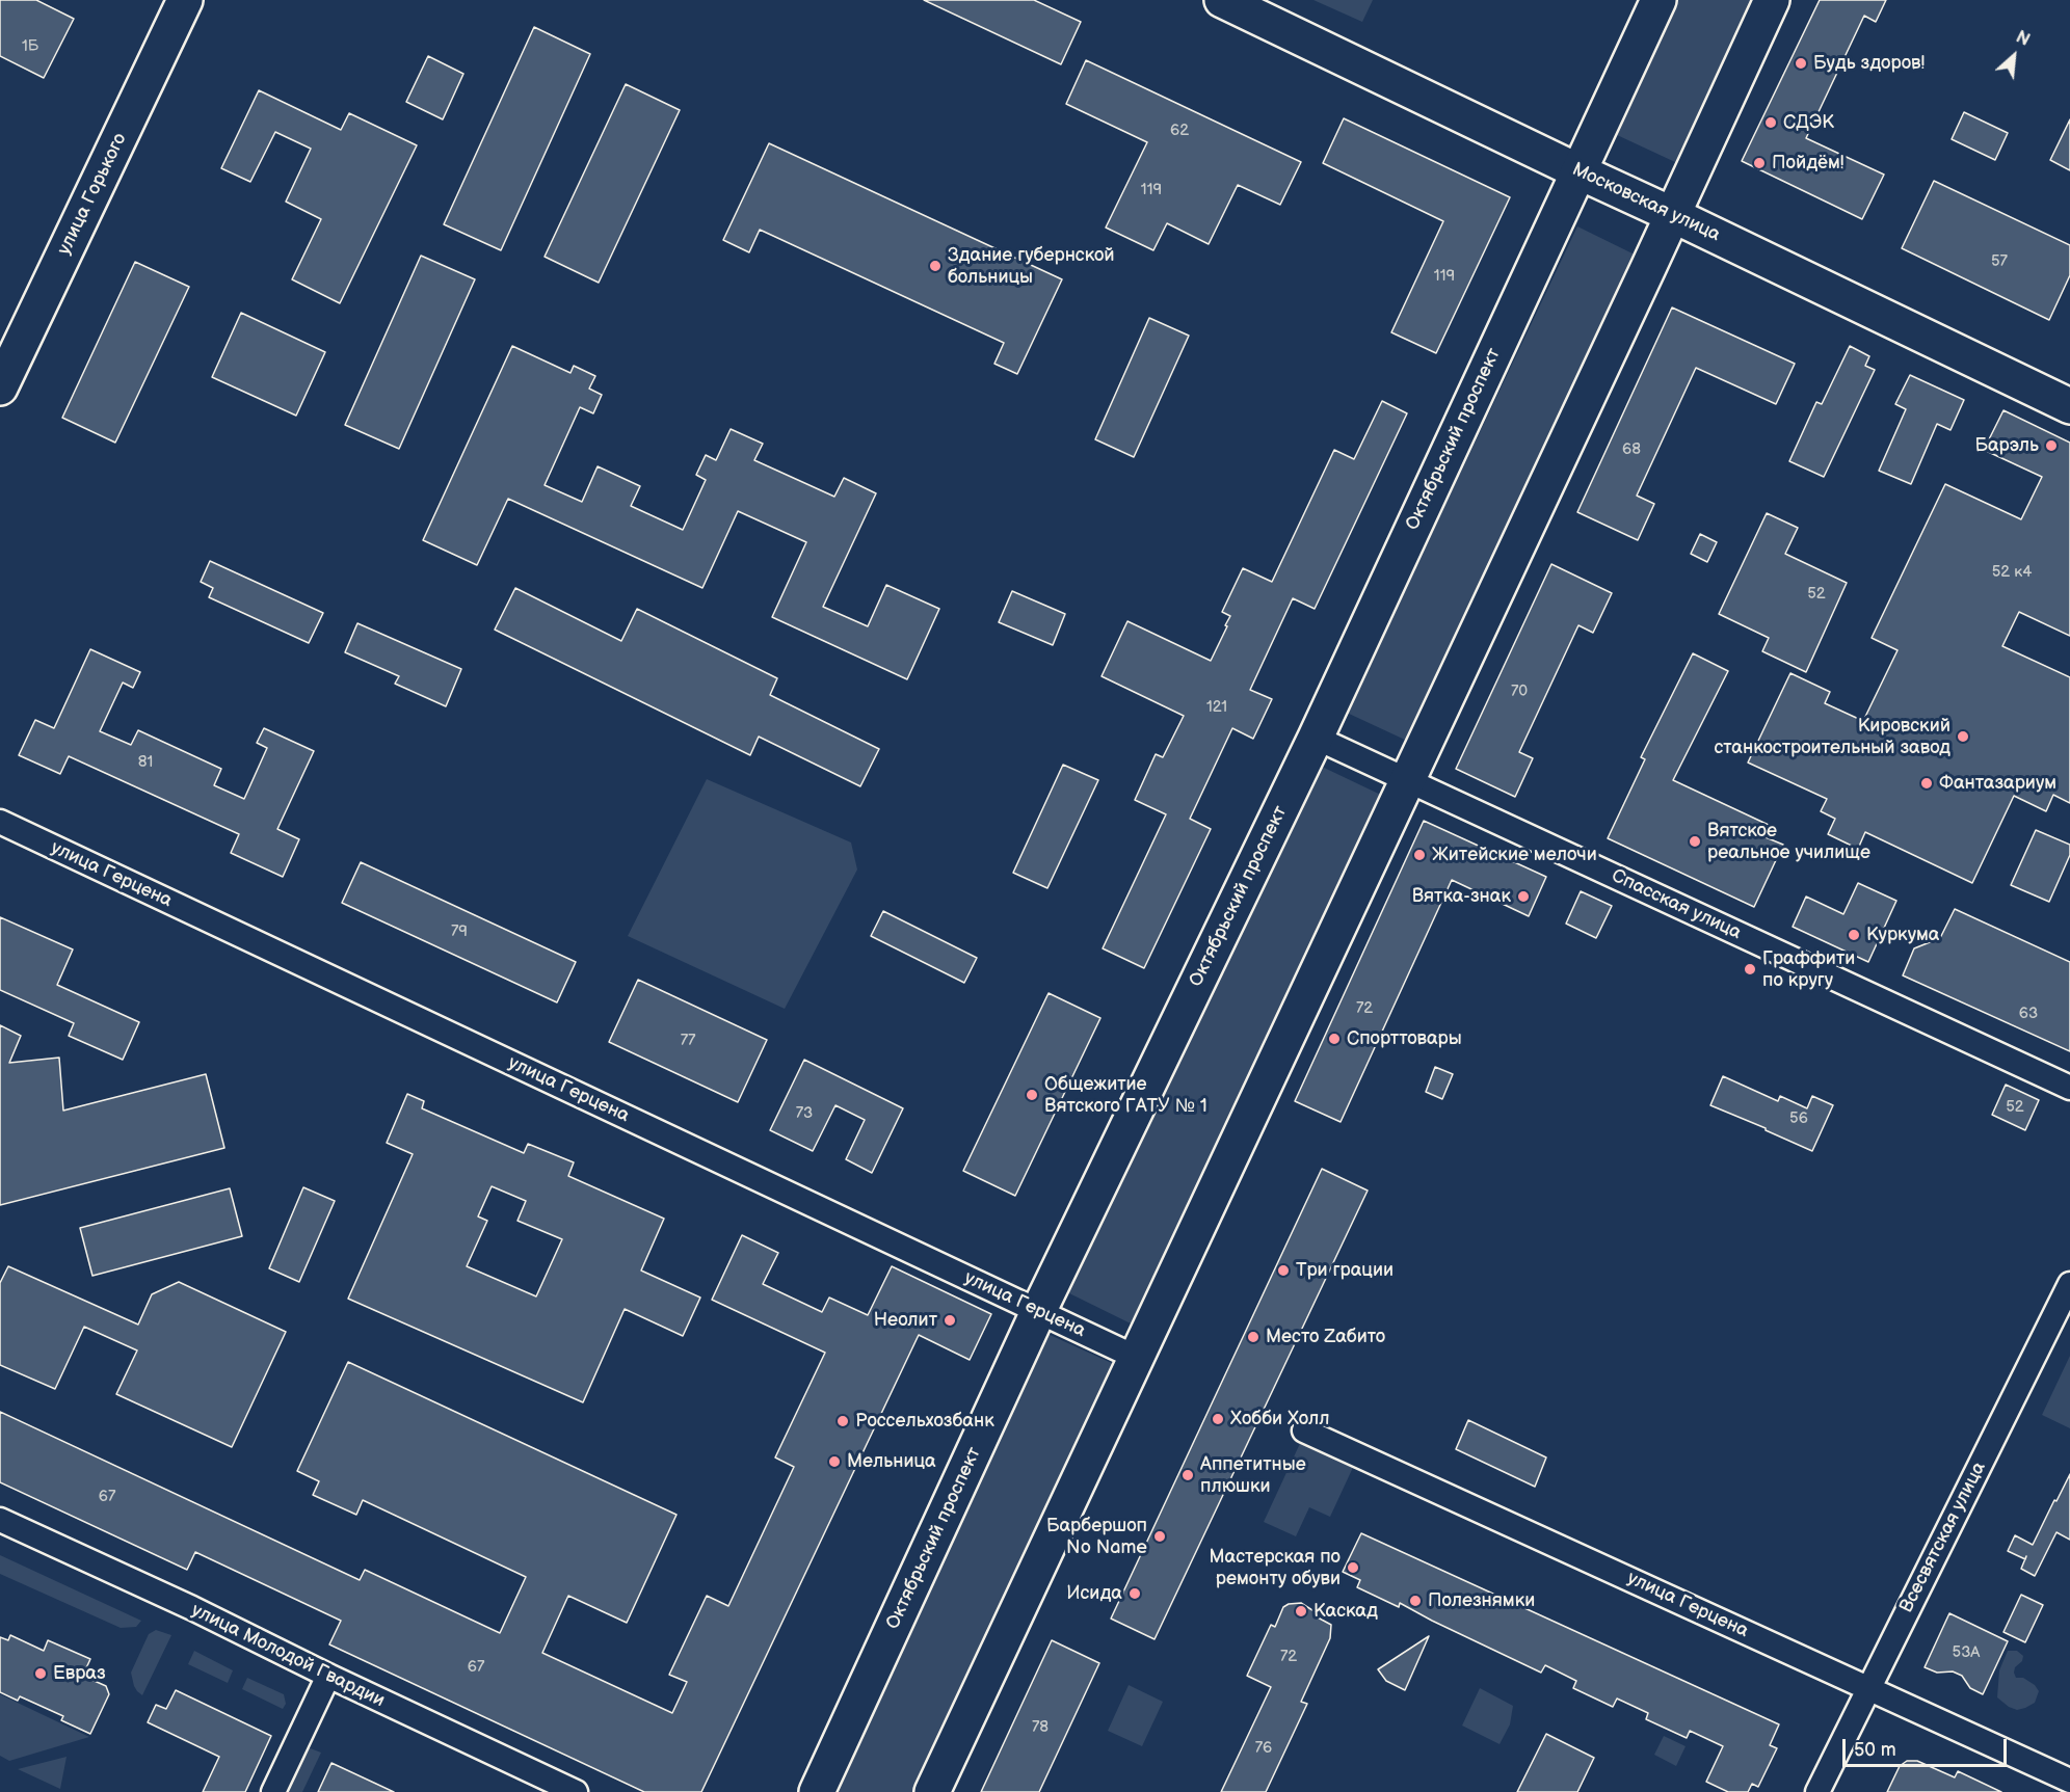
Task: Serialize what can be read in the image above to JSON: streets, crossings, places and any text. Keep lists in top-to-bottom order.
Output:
{
  "streets": {
    "main road": ["улица Горького", "Московская улица", "Октябрьский проспект"],
    "street": [
      "улица Герцена",
      "Спасская улица",
      "Всесвятская улица",
      "улица Молодой Гвардии"
    ]
  },
  "crossings": [
    ["Московская улица", "Октябрьский проспект"],
    ["Октябрьский проспект", "улица Герцена"],
    ["Октябрьский проспект", "Спасская улица"],
    ["улица Герцена", "Всесвятская улица"]
  ],
  "places": [
    "Будь здоров!",
    "СДЭК",
    "Пойдём!",
    "Здание губернской больницы",
    "Барэль",
    "Кировский станкостроительный завод",
    "Фантазариум",
    "Вятское реальное училище",
    "Житейские мелочи",
    "Вятка-знак",
    "Куркума",
    "Граффити по кругу",
    "Спорттовары",
    "Общежитие Вятского ГАТУ № 1",
    "Три грации",
    "Неолит",
    "Место Zабито",
    "Хобби Холл",
    "Россельхозбанк",
    "Мельница",
    "Аппетитные плюшки",
    "Барбершоп No Name",
    "Мастерская по ремонту обуви",
    "Исида",
    "Полезнямки",
    "Каскад",
    "Евраз"
  ],
  "house_numbers": [
    "1Б",
    "62",
    "119",
    "57",
    "119",
    "68",
    "52 к4",
    "52",
    "70",
    "121",
    "81",
    "79",
    "72",
    "63",
    "77",
    "52",
    "73",
    "56",
    "67",
    "53А",
    "72",
    "67",
    "78",
    "76"
  ],
  "scale_bar": "50 m",
  "north": "top right"
}
